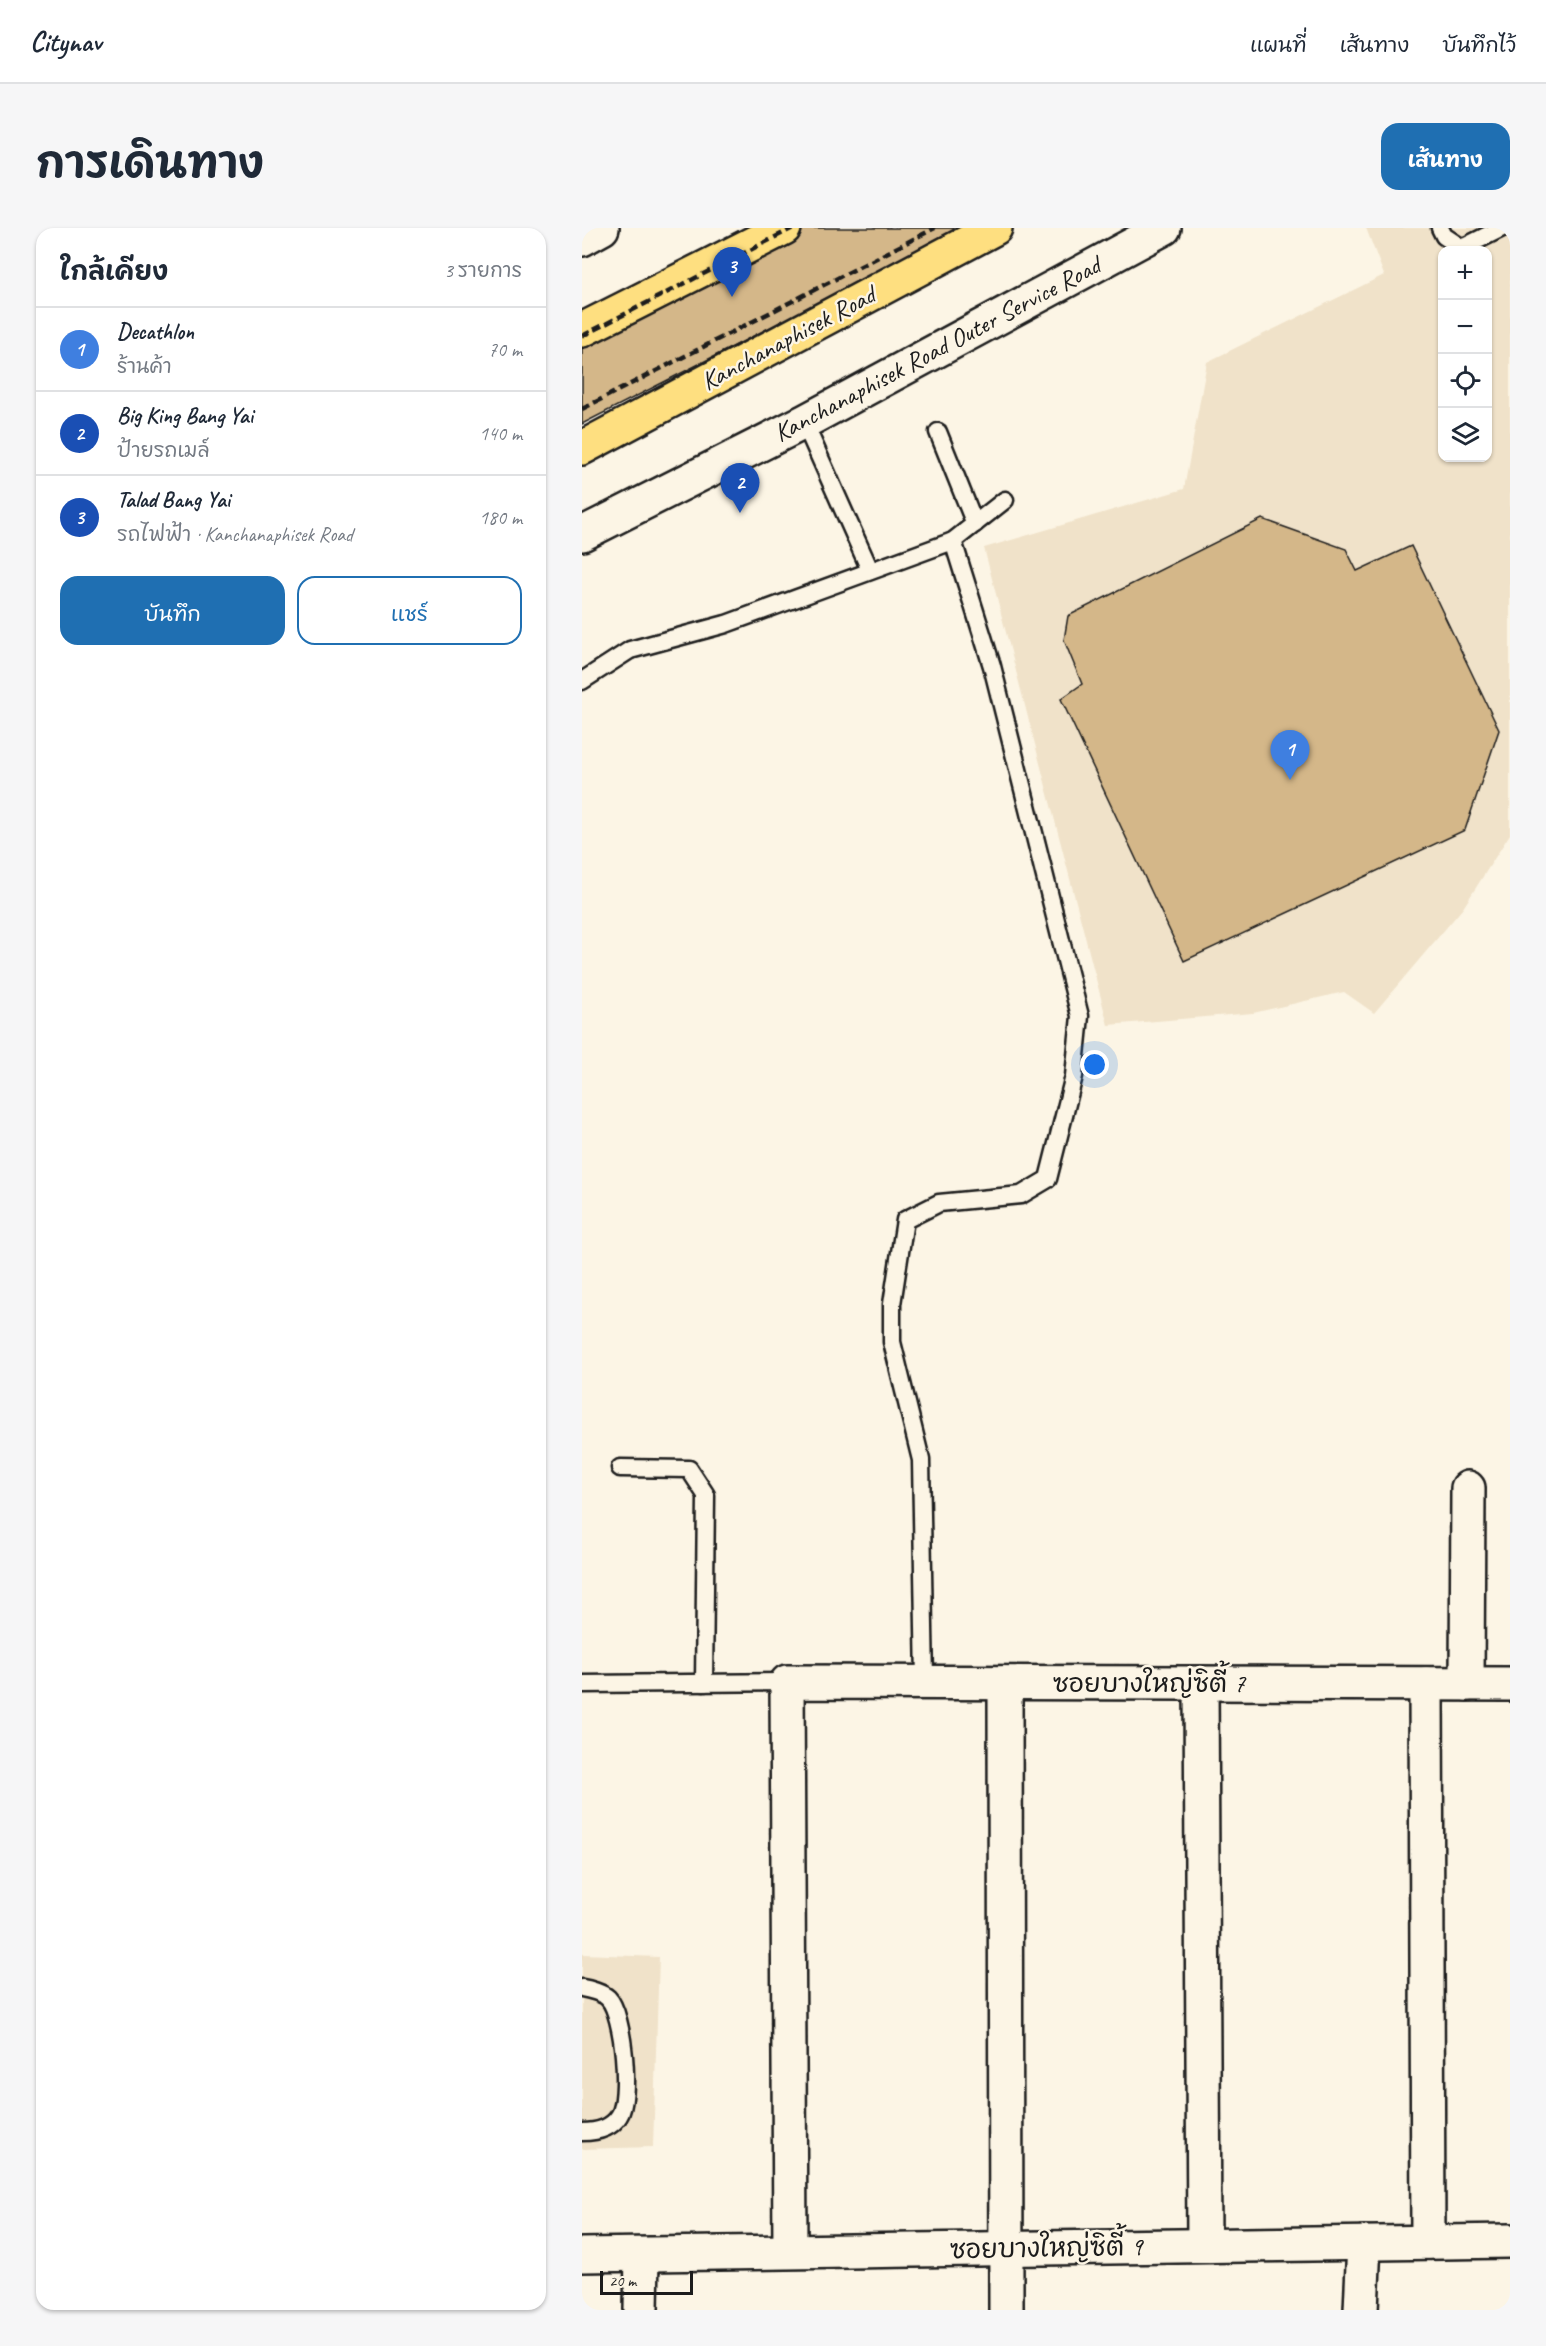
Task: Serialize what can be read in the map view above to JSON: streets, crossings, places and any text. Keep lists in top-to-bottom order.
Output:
{
  "streets": {
    "highway": ["Kanchanaphisek Road"],
    "street": ["Kanchanaphisek Road Outer Service Road", "ซอยบางใหญ่ซิตี้ 7", "ซอยบางใหญ่ซิตี้ 9"]
  },
  "scale_bar": "20 m",
  "page": {
    "header": "Citynav",
    "nav": ["แผนที่", "เส้นทาง", "บันทึกไว้"],
    "title": "การเดินทาง",
    "buttons": [
      "เส้นทาง",
      ["บันทึก", "แชร์"]
    ],
    "heading": ["ใกล้เคียง", "3 รายการ"],
    "map_buttons": ["+", "−"],
    "pins": ["3", "2", "1"],
    "list": [
      {
        "mark": "1",
        "name": "Decathlon",
        "note": "ร้านค้า",
        "value": "70 m"
      },
      {
        "mark": "2",
        "name": "Big King Bang Yai",
        "note": "ป้ายรถเมล์",
        "value": "140 m"
      },
      {
        "mark": "3",
        "name": "Talad Bang Yai",
        "note": "รถไฟฟ้า · Kanchanaphisek Road",
        "value": "180 m"
      }
    ],
    "scale": "20 m"
  }
}
